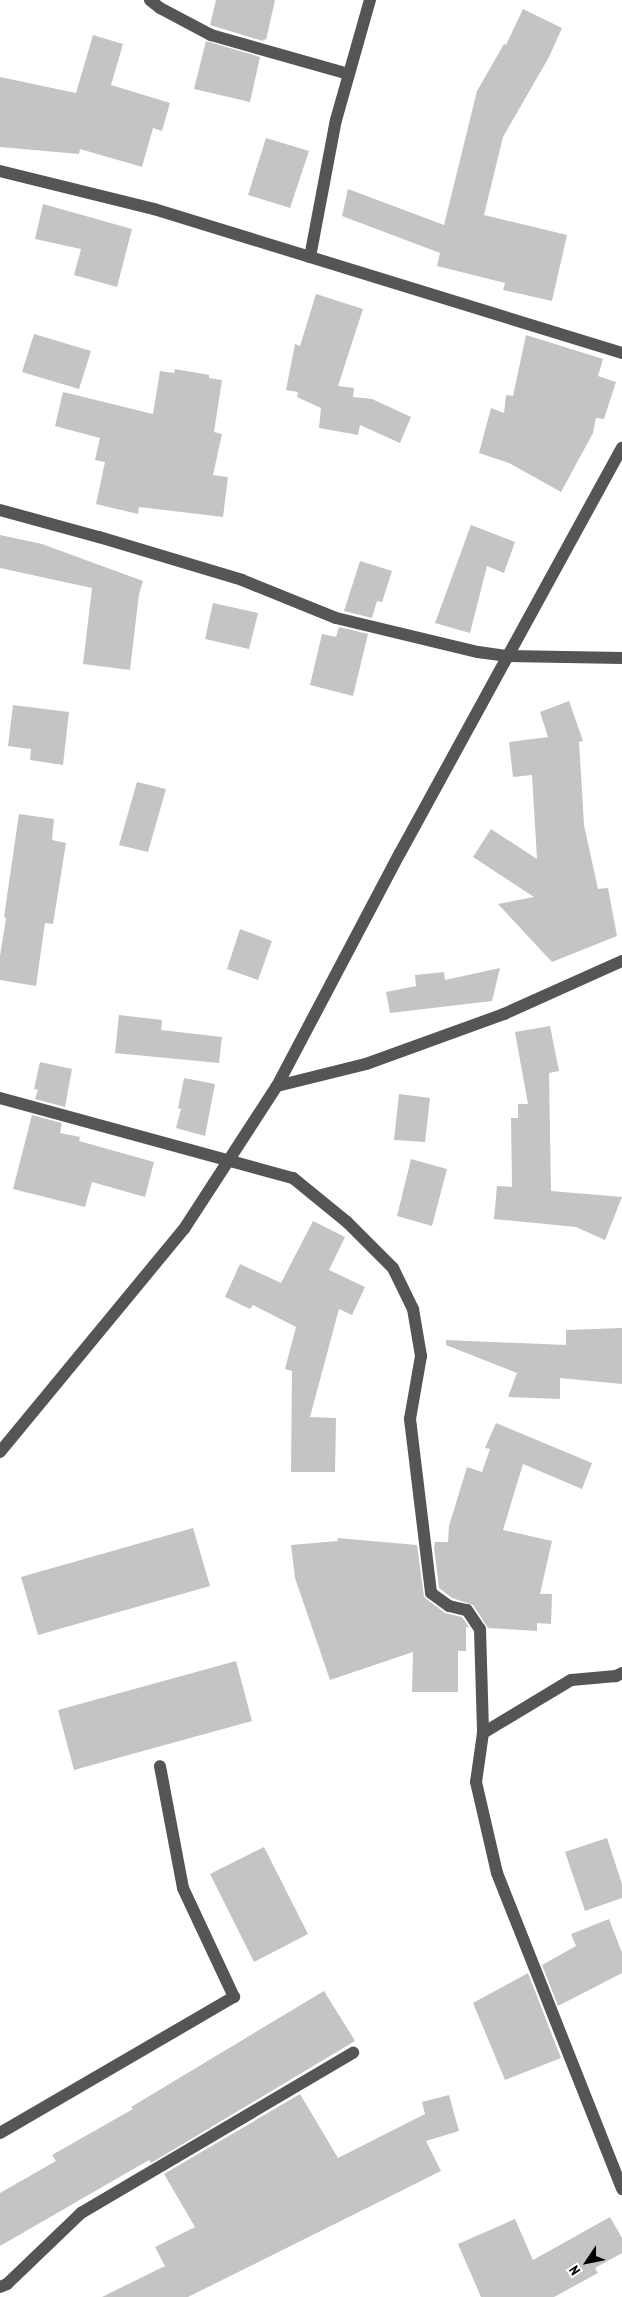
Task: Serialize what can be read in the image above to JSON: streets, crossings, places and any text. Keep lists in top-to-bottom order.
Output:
{
  "north": "bottom left"
}
